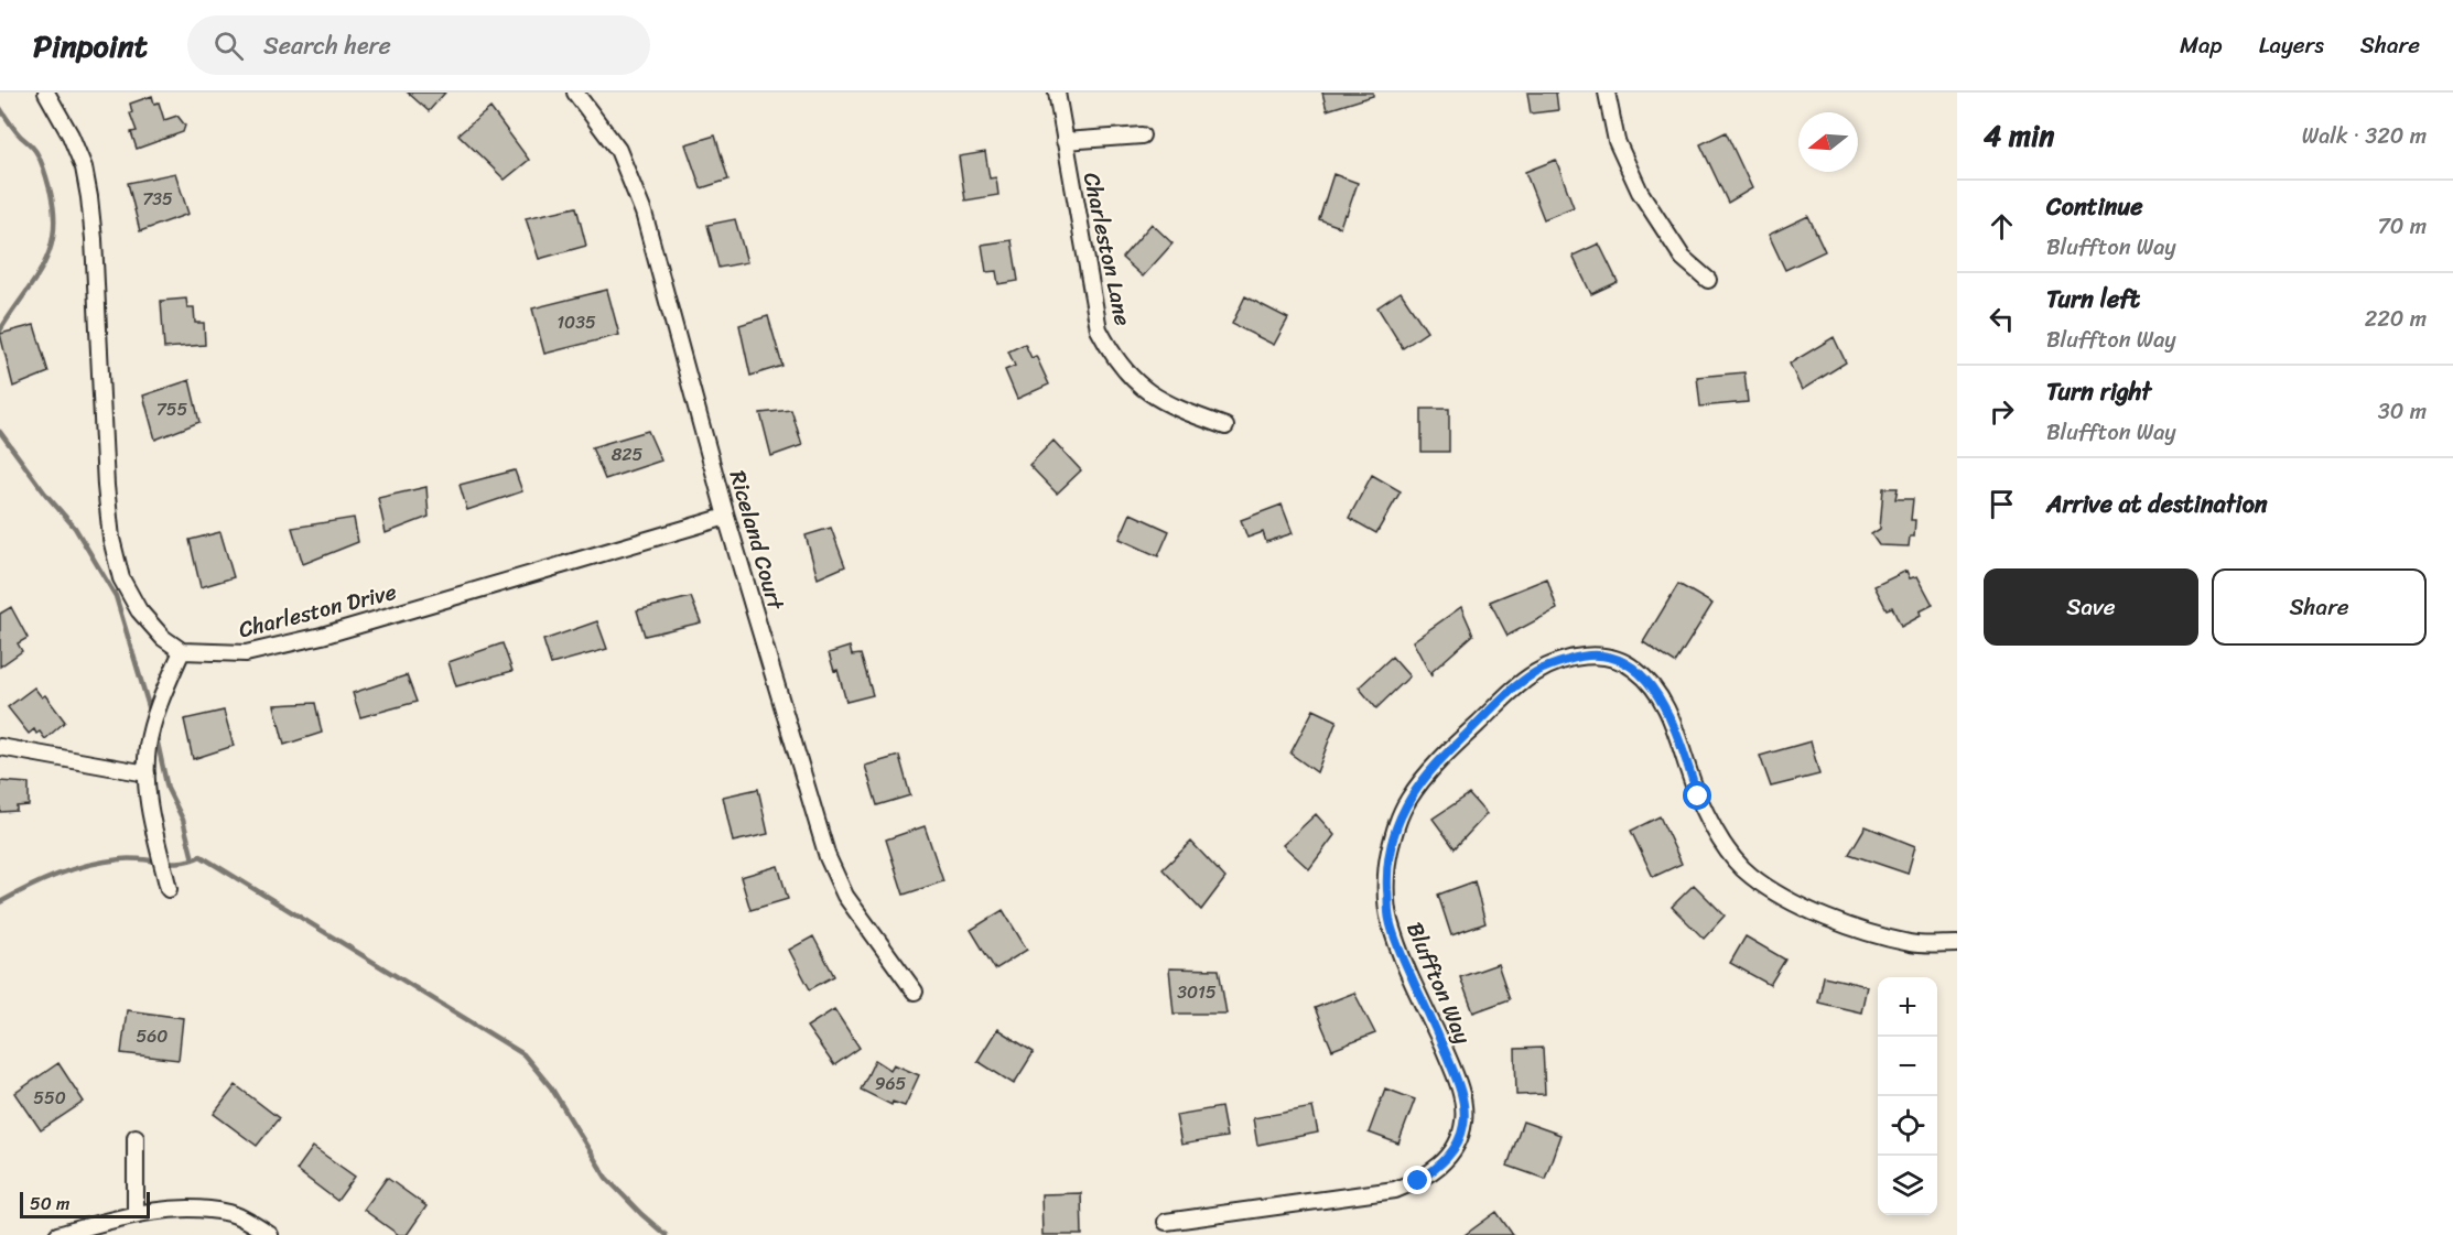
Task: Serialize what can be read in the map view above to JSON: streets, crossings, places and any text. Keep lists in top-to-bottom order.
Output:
{
  "streets": {
    "street": [
      "Charleston Lane",
      "Riceland Court",
      "Charleston Drive",
      "Bluffton Way"
    ]
  },
  "crossings": [
    ["Riceland Court", "Charleston Drive"]
  ],
  "house_numbers": [
    "735",
    "1035",
    "755",
    "825",
    "3015",
    "560",
    "965",
    "550"
  ],
  "scale_bar": "50 m",
  "north": "left",
  "page": {
    "header": "Pinpoint",
    "search": "Search here",
    "nav": ["Map", "Layers", "Share"],
    "heading": ["4 min", "Walk · 320 m"],
    "list": [
      ["Continue", "Bluffton Way", "70 m"],
      ["Turn left", "Bluffton Way", "220 m"],
      ["Turn right", "Bluffton Way", "30 m"],
      "Arrive at destination"
    ],
    "buttons": ["Save", "Share"],
    "map_buttons": ["+", "−"],
    "scale": "50 m"
  }
}
